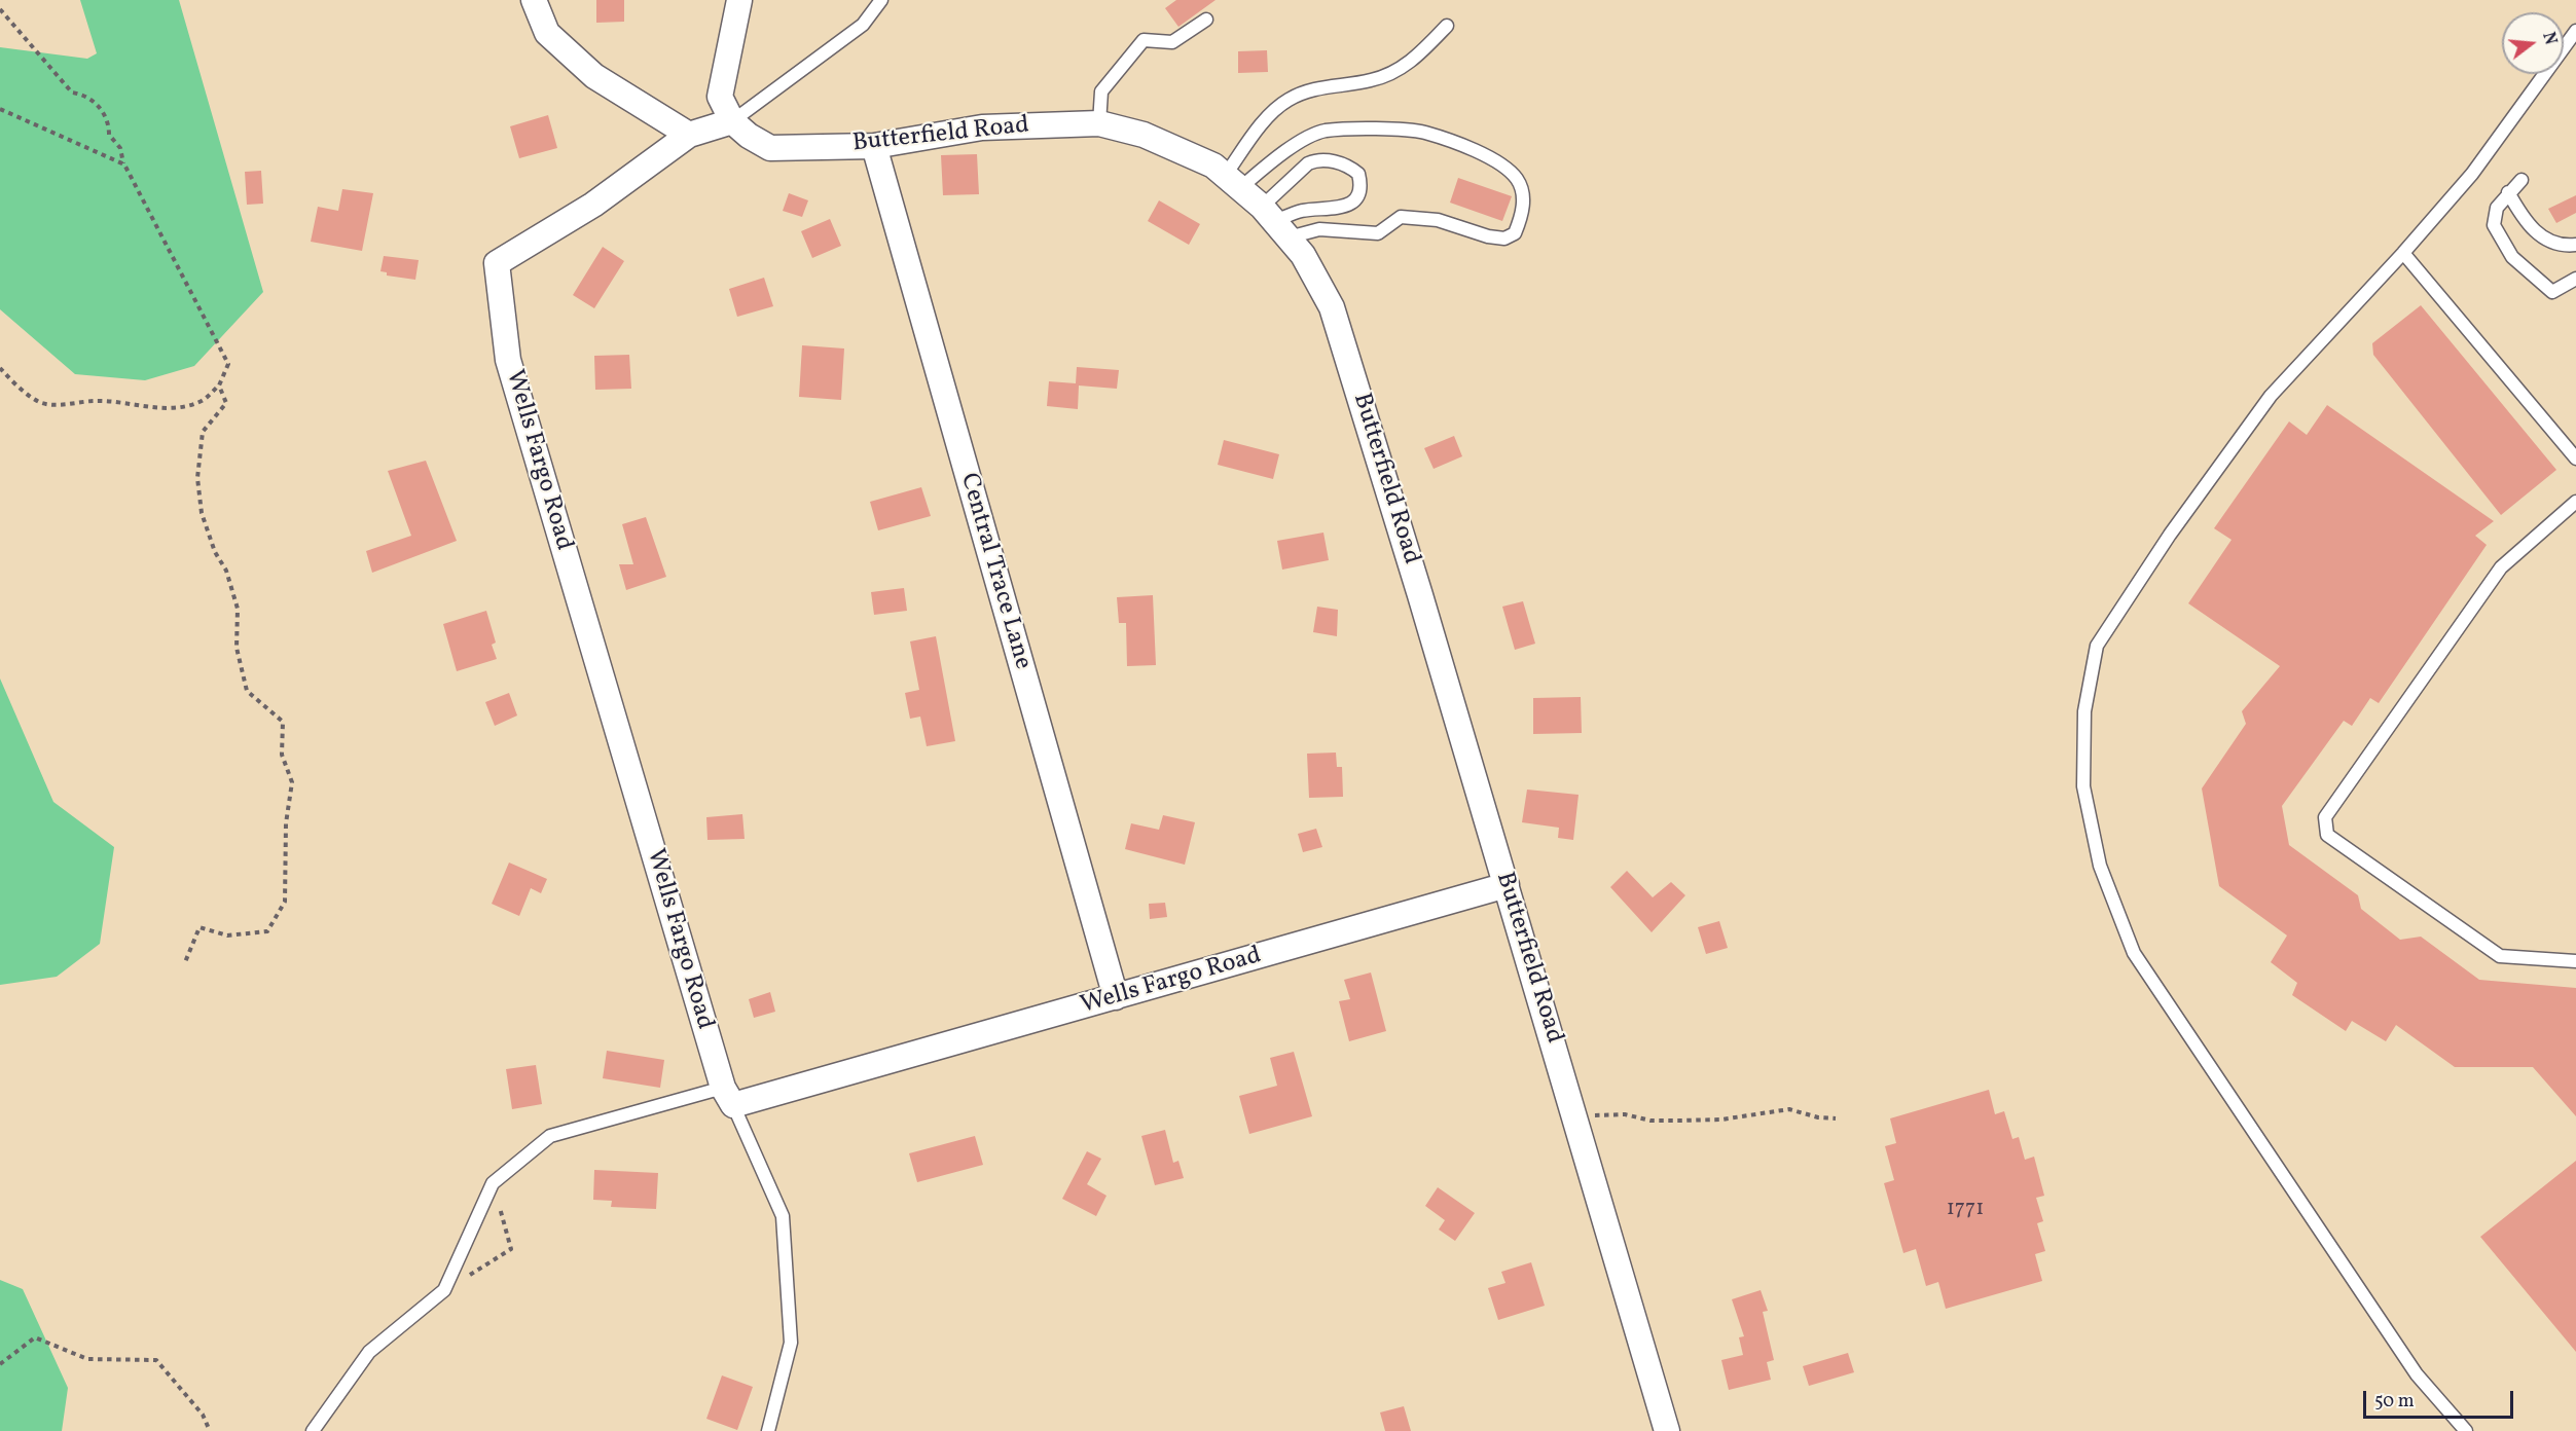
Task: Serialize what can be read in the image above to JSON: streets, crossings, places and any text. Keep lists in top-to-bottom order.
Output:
{
  "streets": {
    "street": ["Butterfield Road", "Wells Fargo Road", "Central Trace Lane"]
  },
  "crossings": [
    ["Butterfield Road", "Wells Fargo Road"],
    ["Butterfield Road", "Central Trace Lane"],
    ["Wells Fargo Road", "Central Trace Lane"]
  ],
  "house_numbers": ["1771"],
  "scale_bar": "50 m",
  "north": "right"
}
